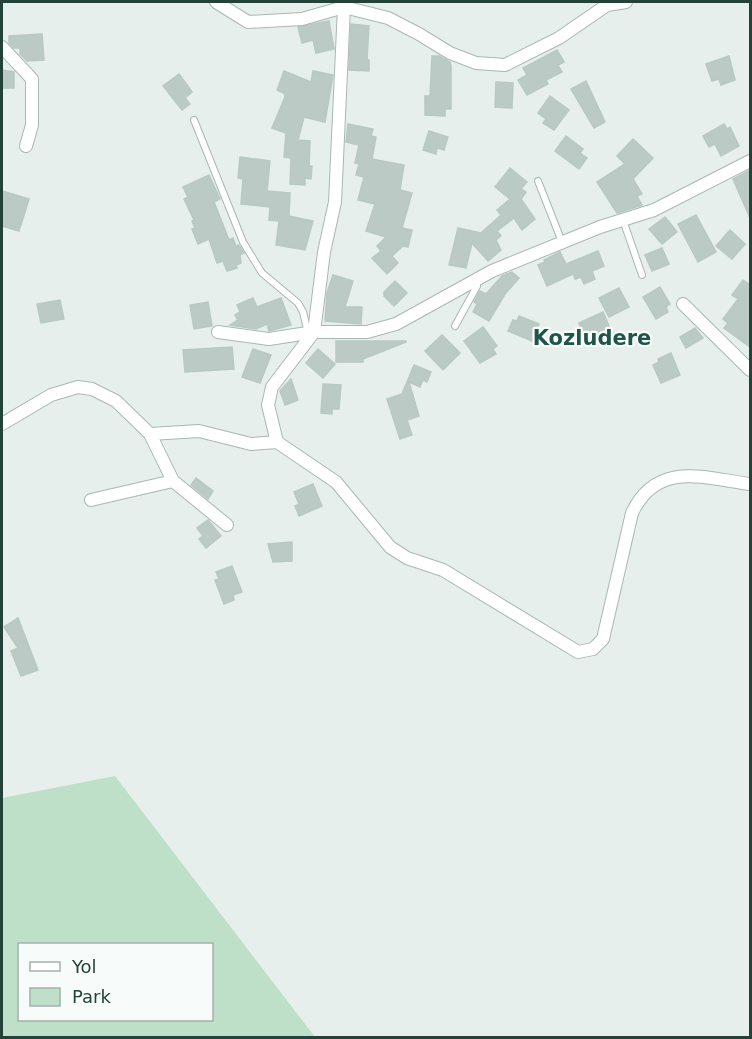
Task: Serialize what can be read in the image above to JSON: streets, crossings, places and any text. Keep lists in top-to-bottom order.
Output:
{
  "districts": ["Kozludere"],
  "legend": ["Yol", "Park"]
}
